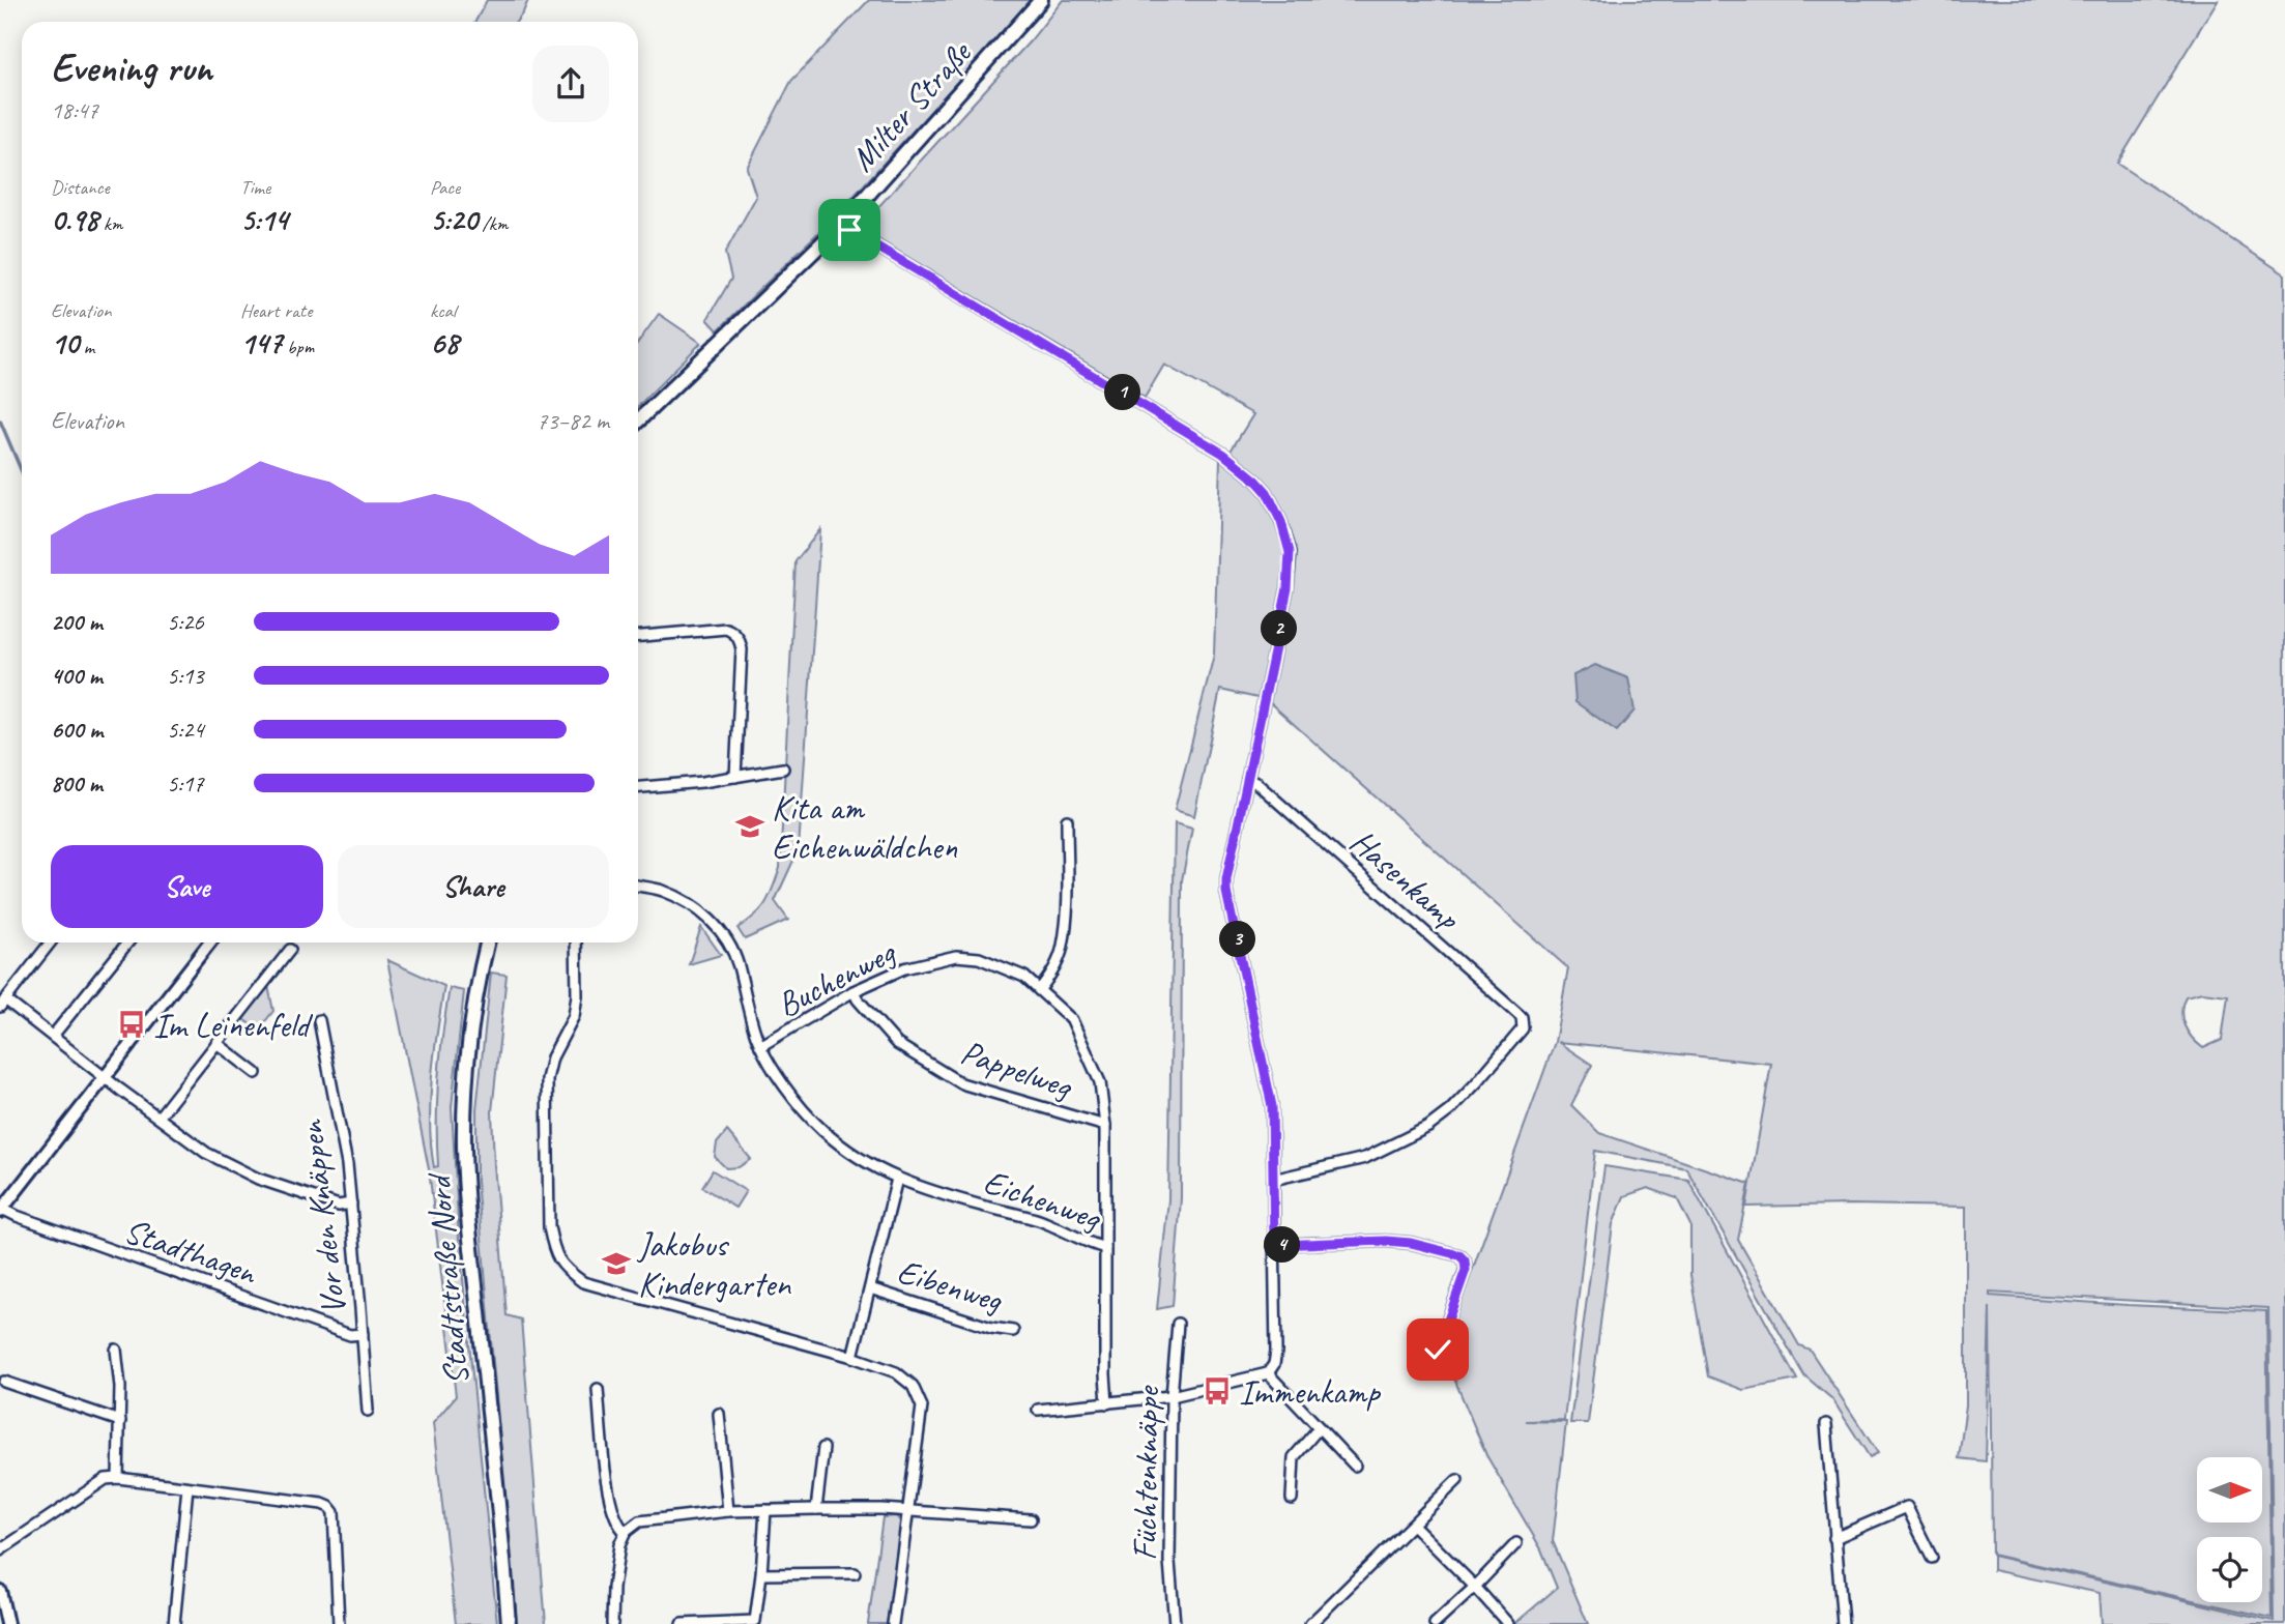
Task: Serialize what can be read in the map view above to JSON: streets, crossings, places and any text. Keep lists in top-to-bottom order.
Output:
{
  "streets": {
    "main road": ["Milter Straße", "Stadtstraße Nord"],
    "street": [
      "Hasenkamp",
      "Buchenweg",
      "Pappelweg",
      "Eichenweg",
      "Vor den Knäppen",
      "Stadthagen",
      "Eibenweg",
      "Füchtenknäppe"
    ]
  },
  "crossings": [
    ["Buchenweg", "Pappelweg"],
    ["Buchenweg", "Eichenweg"],
    ["Vor den Knäppen", "Stadthagen"]
  ],
  "places": {
    "school or university": ["Kita am Eichenwäldchen", "Jakobus Kindergarten"],
    "bus stop": ["Im Leinenfeld", "Immenkamp"]
  },
  "north": "right",
  "page": {
    "heading": ["Evening run", "18:47"],
    "stats": [
      ["Distance", "0.98 km"],
      ["Time", "5:14"],
      ["Pace", "5:20 /km"],
      ["Elevation", "10 m"],
      ["Heart rate", "147 bpm"],
      ["kcal", "68"]
    ],
    "pins": [
      "1",
      "2",
      "3",
      "4"
    ],
    "chart": ["Elevation", "73–82 m"],
    "list": [
      {
        "name": "200 m",
        "note": "5:26"
      },
      {
        "name": "400 m",
        "note": "5:13"
      },
      {
        "name": "600 m",
        "note": "5:24"
      },
      {
        "name": "800 m",
        "note": "5:17"
      }
    ],
    "buttons": ["Save", "Share"]
  }
}
